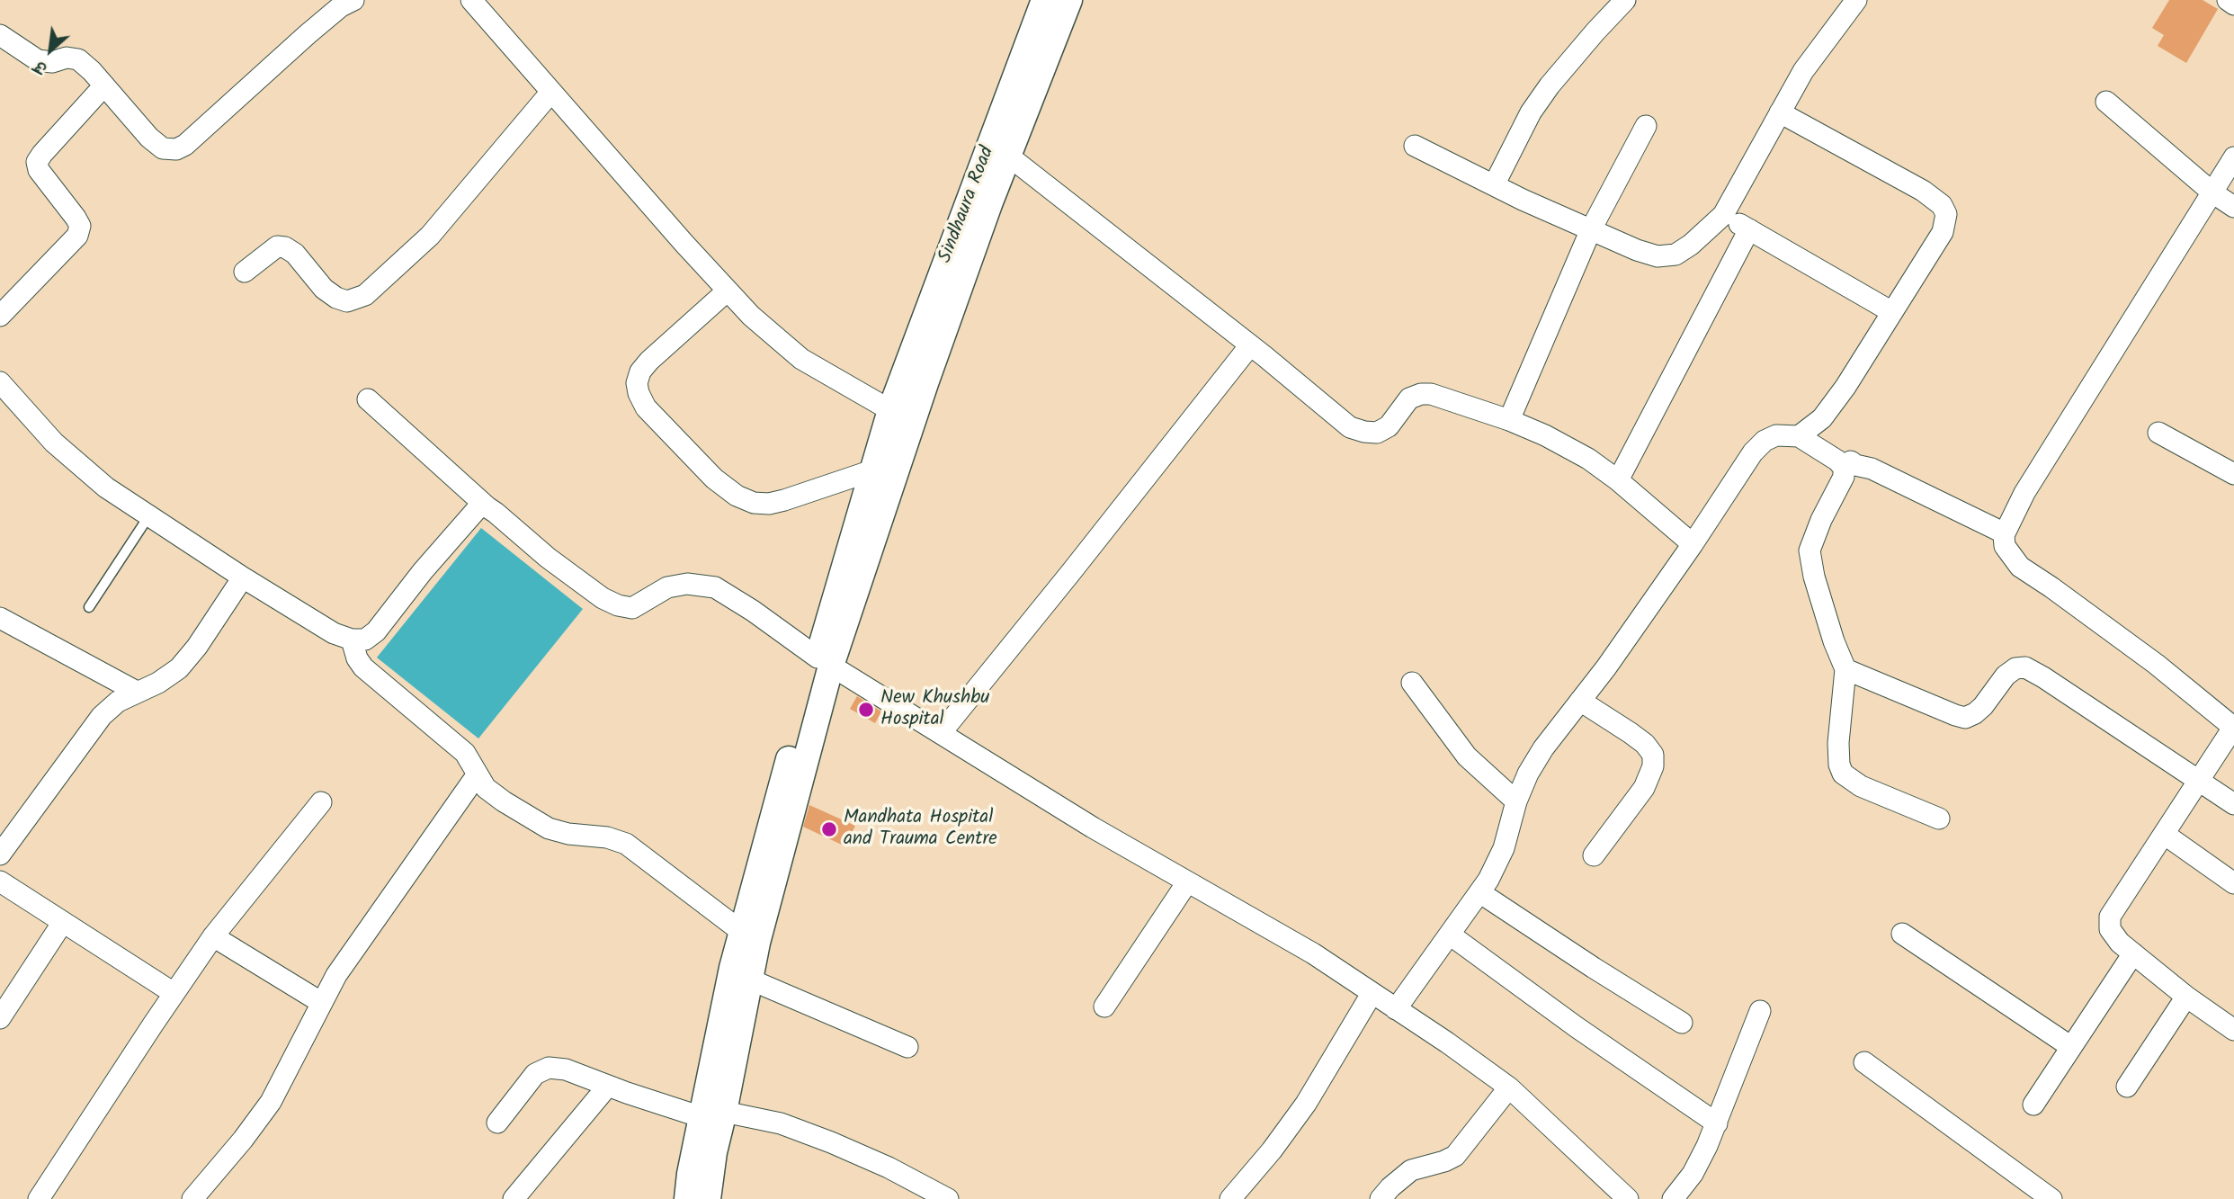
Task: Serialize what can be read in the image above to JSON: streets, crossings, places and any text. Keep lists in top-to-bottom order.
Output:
{
  "streets": {
    "street": ["Sindhaura Road"]
  },
  "places": ["New Khushbu Hospital", "Mandhata Hospital and Trauma Centre"],
  "north": "bottom left"
}
